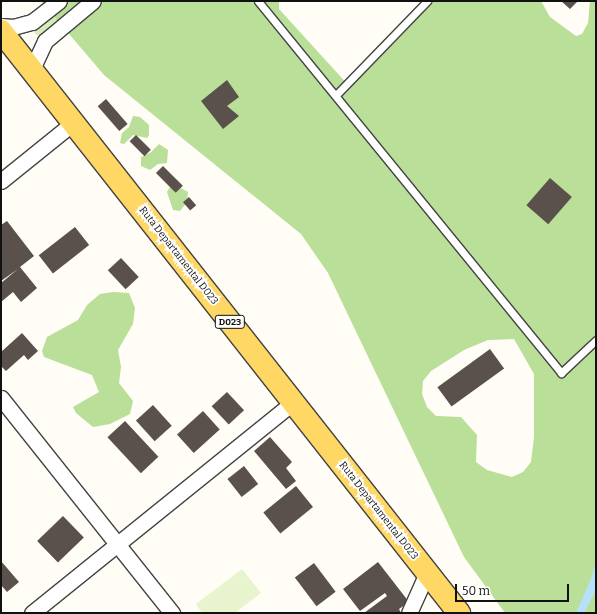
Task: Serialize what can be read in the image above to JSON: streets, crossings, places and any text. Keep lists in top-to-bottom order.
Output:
{
  "streets": {
    "main road": ["Ruta Departamental D023", "D023"]
  },
  "scale_bar": "50 m"
}
